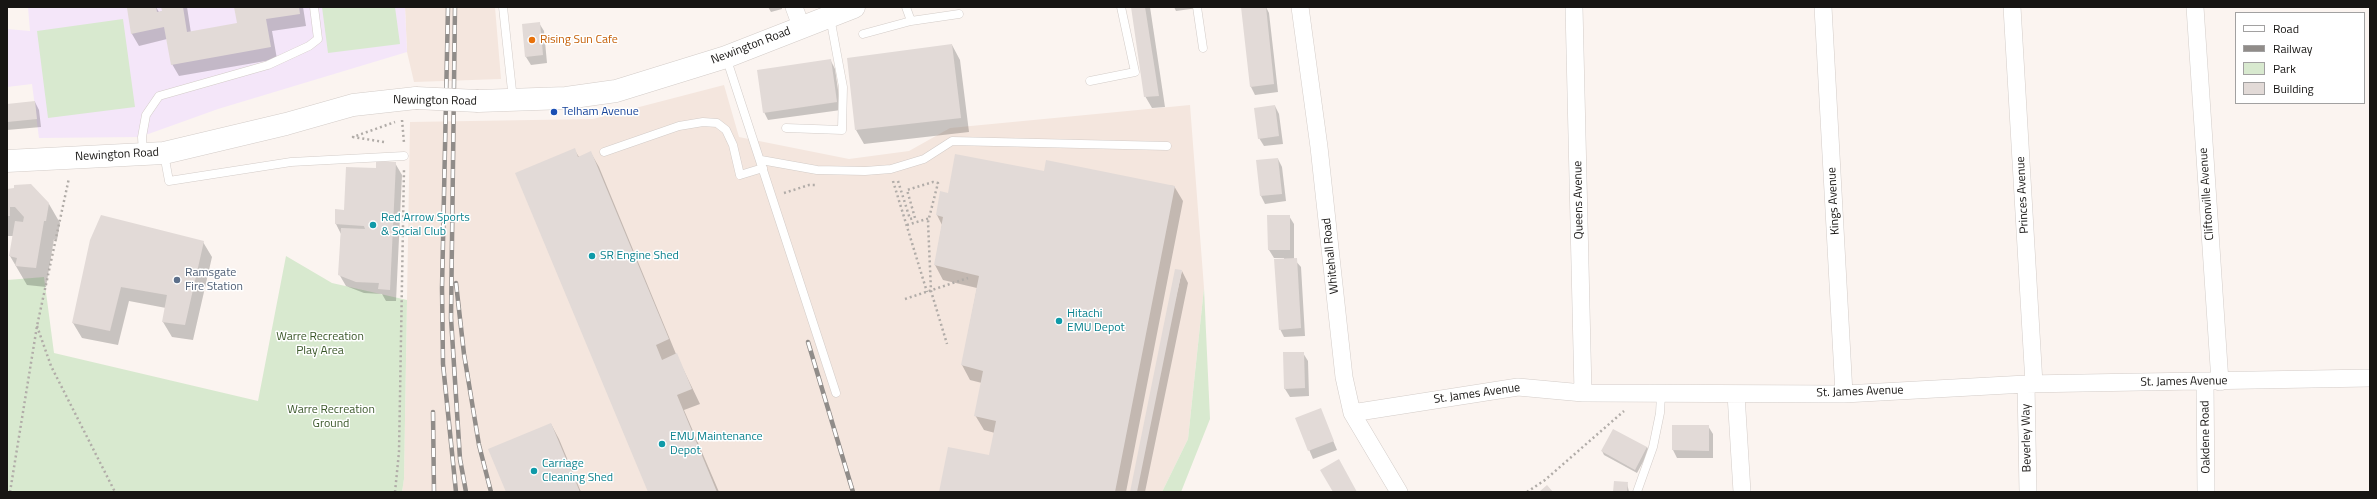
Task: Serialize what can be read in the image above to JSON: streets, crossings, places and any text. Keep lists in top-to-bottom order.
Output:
{
  "streets": {
    "main road": ["Newington Road"],
    "street": [
      "Cliftonville Avenue",
      "Princes Avenue",
      "Queens Avenue",
      "Kings Avenue",
      "Whitehall Road",
      "St. James Avenue",
      "Oakdene Road",
      "Beverley Way"
    ]
  },
  "crossings": [
    ["Cliftonville Avenue", "St. James Avenue"],
    ["Cliftonville Avenue", "Oakdene Road"],
    ["Princes Avenue", "St. James Avenue"],
    ["Princes Avenue", "Beverley Way"],
    ["Queens Avenue", "St. James Avenue"],
    ["Kings Avenue", "St. James Avenue"],
    ["Whitehall Road", "St. James Avenue"],
    ["St. James Avenue", "Oakdene Road"],
    ["St. James Avenue", "Beverley Way"]
  ],
  "parks": ["Warre Recreation Play Area", "Warre Recreation Ground"],
  "places": [
    "Rising Sun Cafe",
    "Telham Avenue",
    "Red Arrow Sports & Social Club",
    "SR Engine Shed",
    "Ramsgate Fire Station",
    "Hitachi EMU Depot",
    "EMU Maintenance Depot",
    "Carriage Cleaning Shed"
  ],
  "legend": [
    "Road",
    "Railway",
    "Park",
    "Building"
  ]
}
